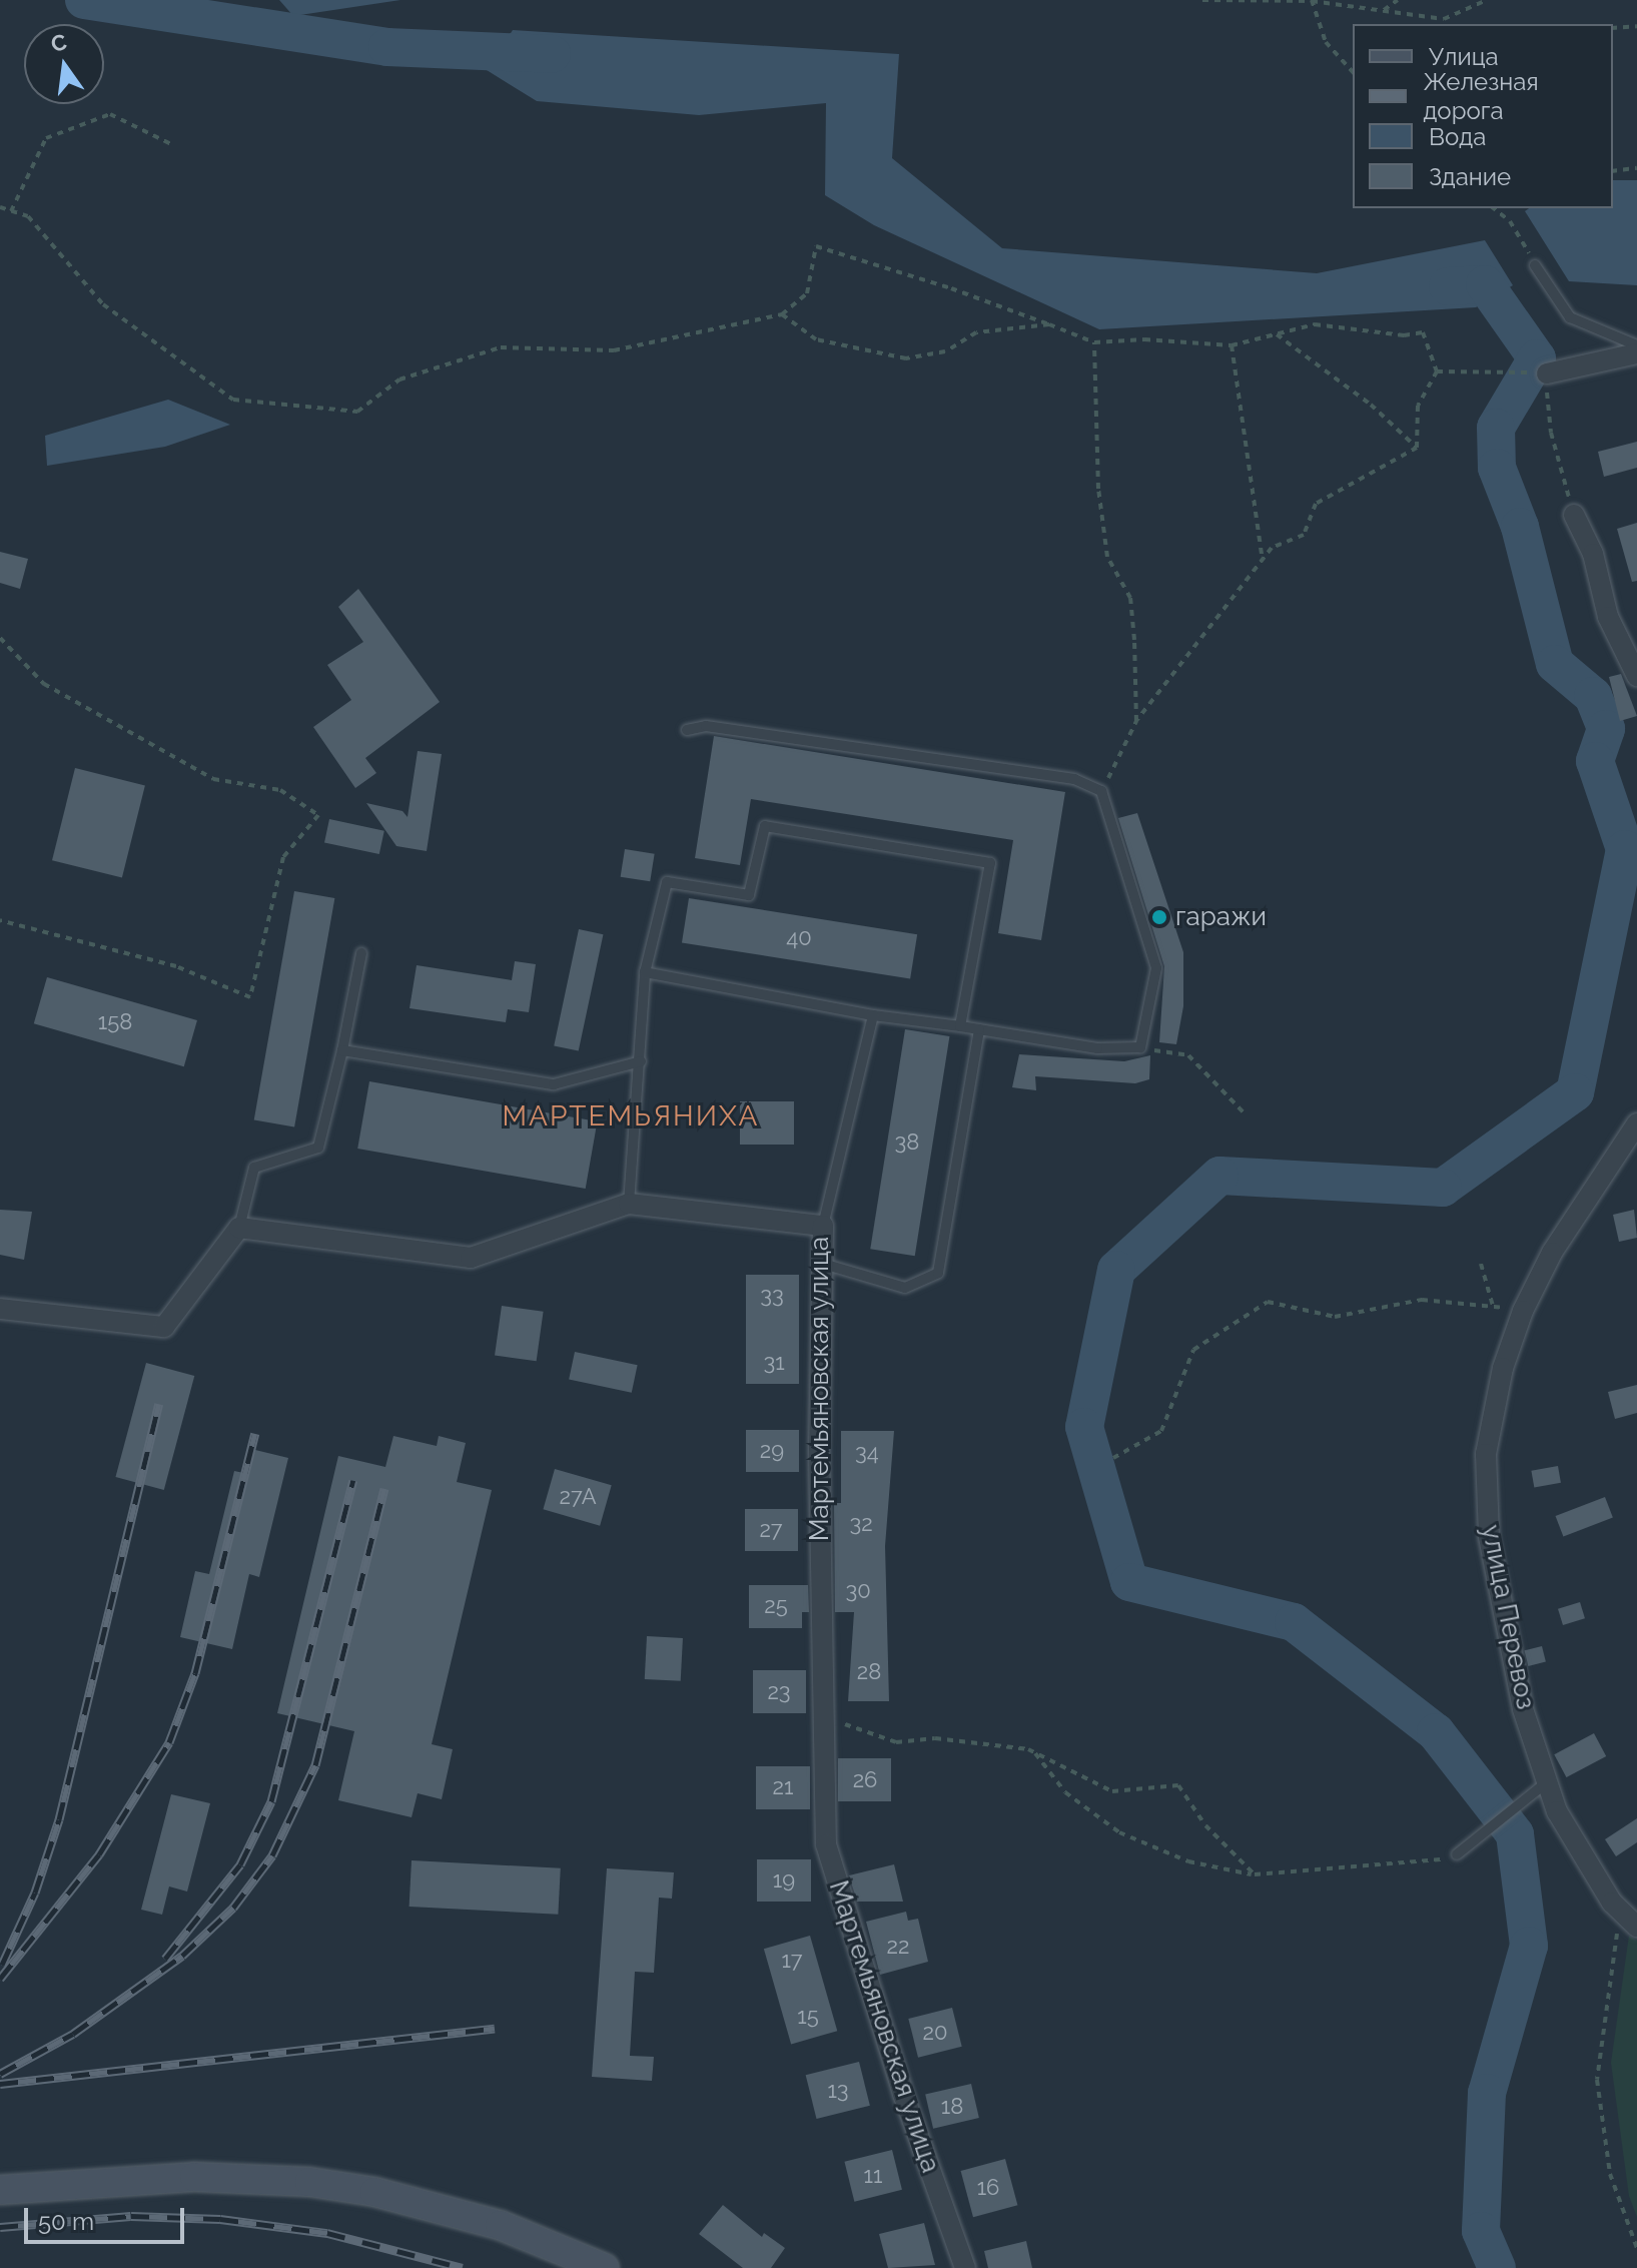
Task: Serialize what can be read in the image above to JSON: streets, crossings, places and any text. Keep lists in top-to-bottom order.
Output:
{
  "streets": {
    "street": ["Мартемьяновская улица", "улица Перевоз"]
  },
  "districts": ["МАРТЕМЬЯНИХА"],
  "places": ["гаражи"],
  "house_numbers": [
    "40",
    "158",
    "38",
    "33",
    "31",
    "29",
    "34",
    "27А",
    "32",
    "27",
    "30",
    "25",
    "28",
    "23",
    "26",
    "21",
    "19",
    "22",
    "17",
    "15",
    "20",
    "13",
    "18",
    "11",
    "16"
  ],
  "legend": [
    "Улица",
    "Железная дорога",
    "Вода",
    "Здание"
  ],
  "scale_bar": "50 m",
  "north": "top"
}
